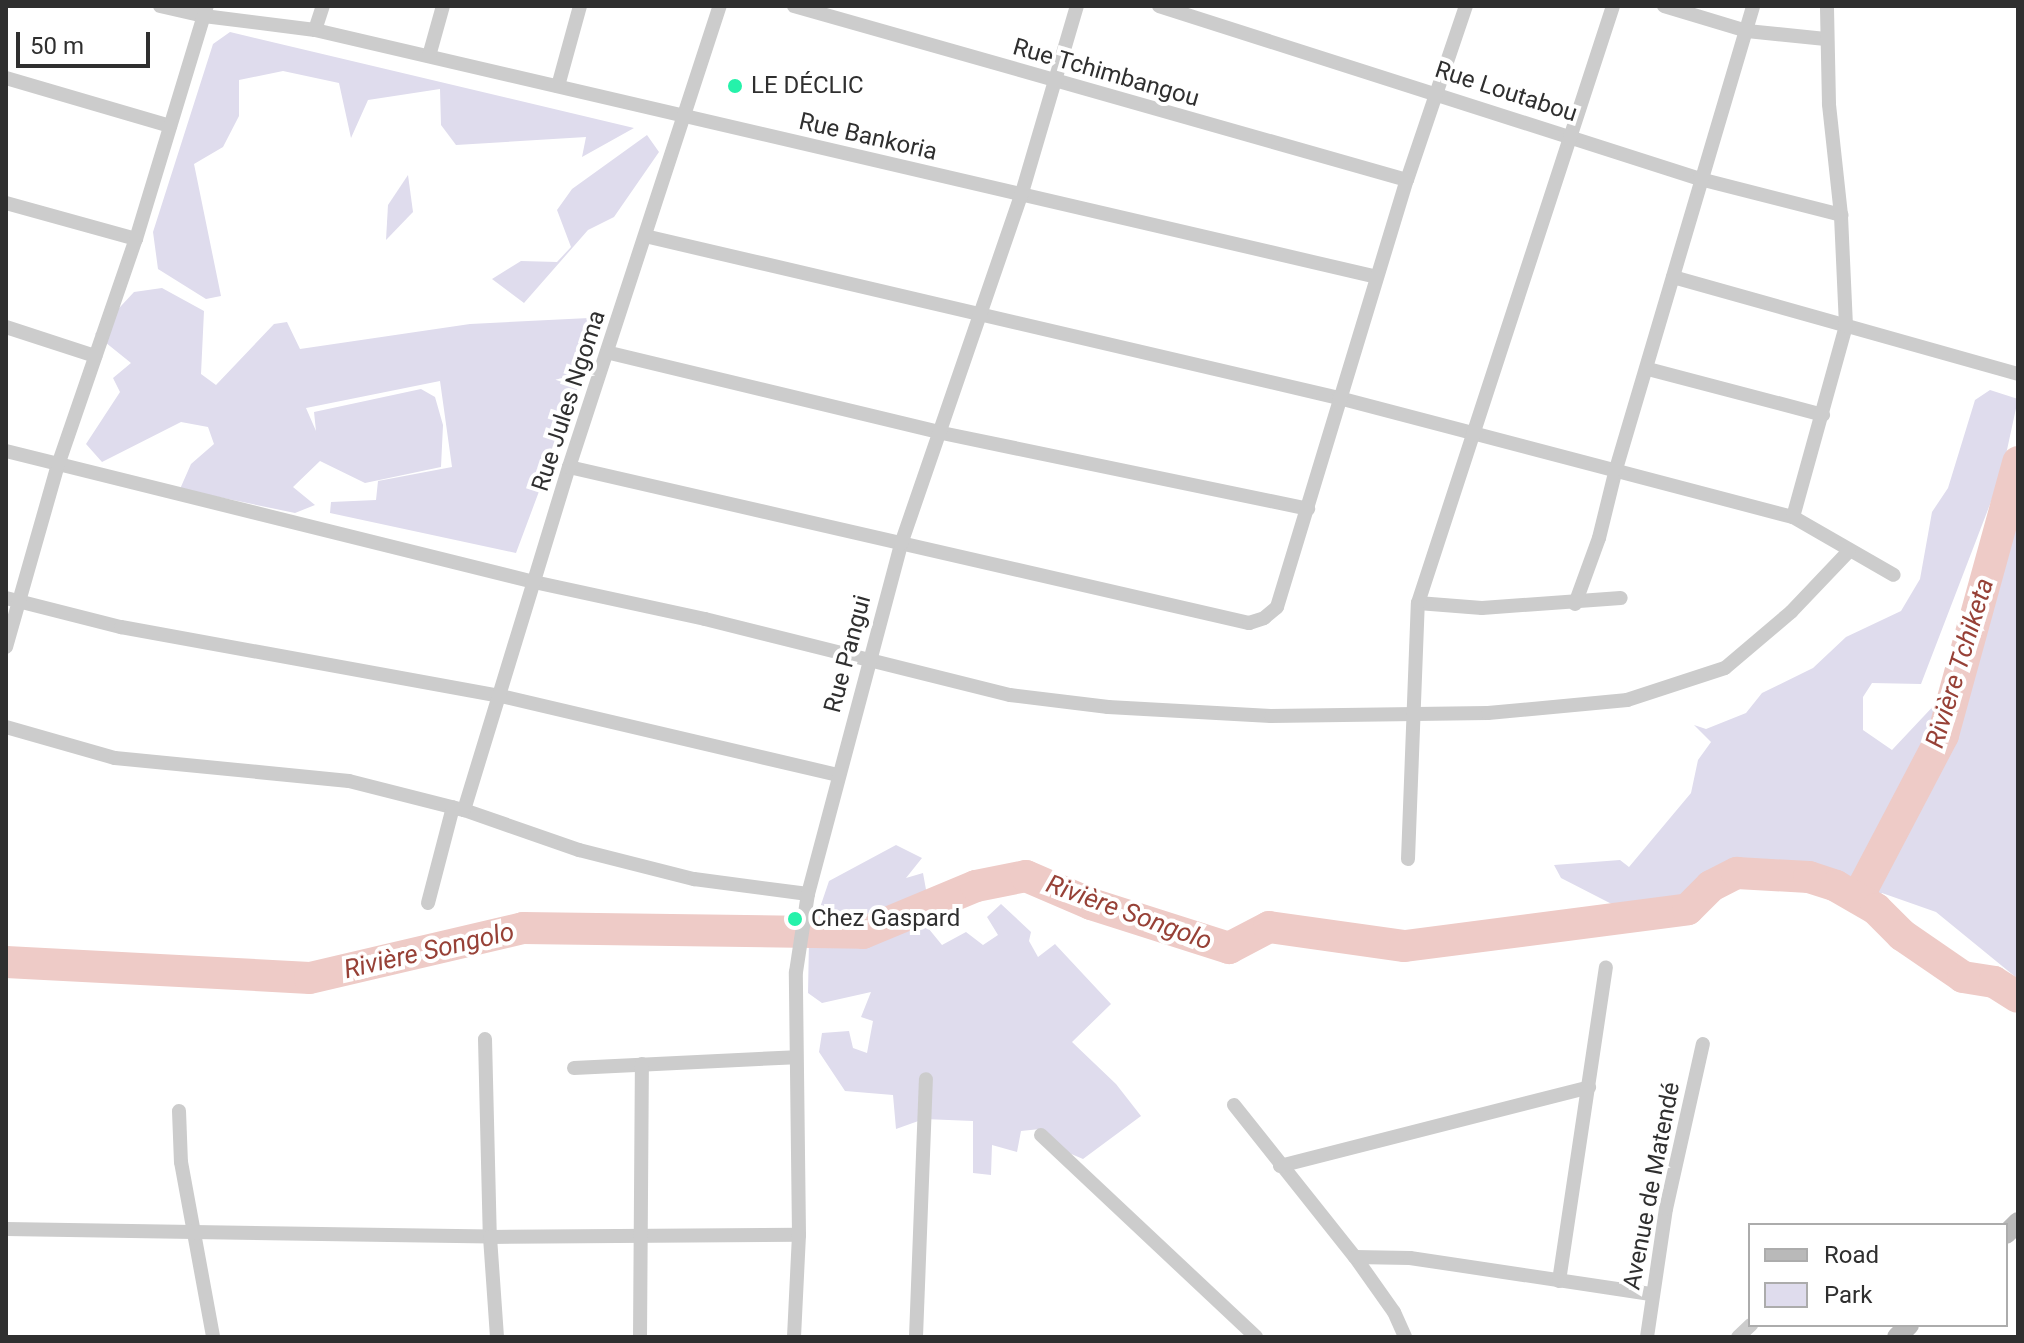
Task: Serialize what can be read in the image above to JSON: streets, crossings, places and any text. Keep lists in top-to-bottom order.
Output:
{
  "streets": {
    "street": [
      "Rue Tchimbangou",
      "Rue Loutabou",
      "Rue Bankoria",
      "Rue Jules Ngoma",
      "Rue Pangui",
      "Avenue de Matendé"
    ]
  },
  "crossings": [
    ["Rue Tchimbangou", "Rue Pangui"],
    ["Rue Bankoria", "Rue Jules Ngoma"],
    ["Rue Bankoria", "Rue Pangui"]
  ],
  "water": ["Rivière Tchiketa", "Rivière Songolo"],
  "places": ["LE DÉCLIC", "Chez Gaspard"],
  "legend": ["Road", "Park"],
  "scale_bar": "50 m"
}
